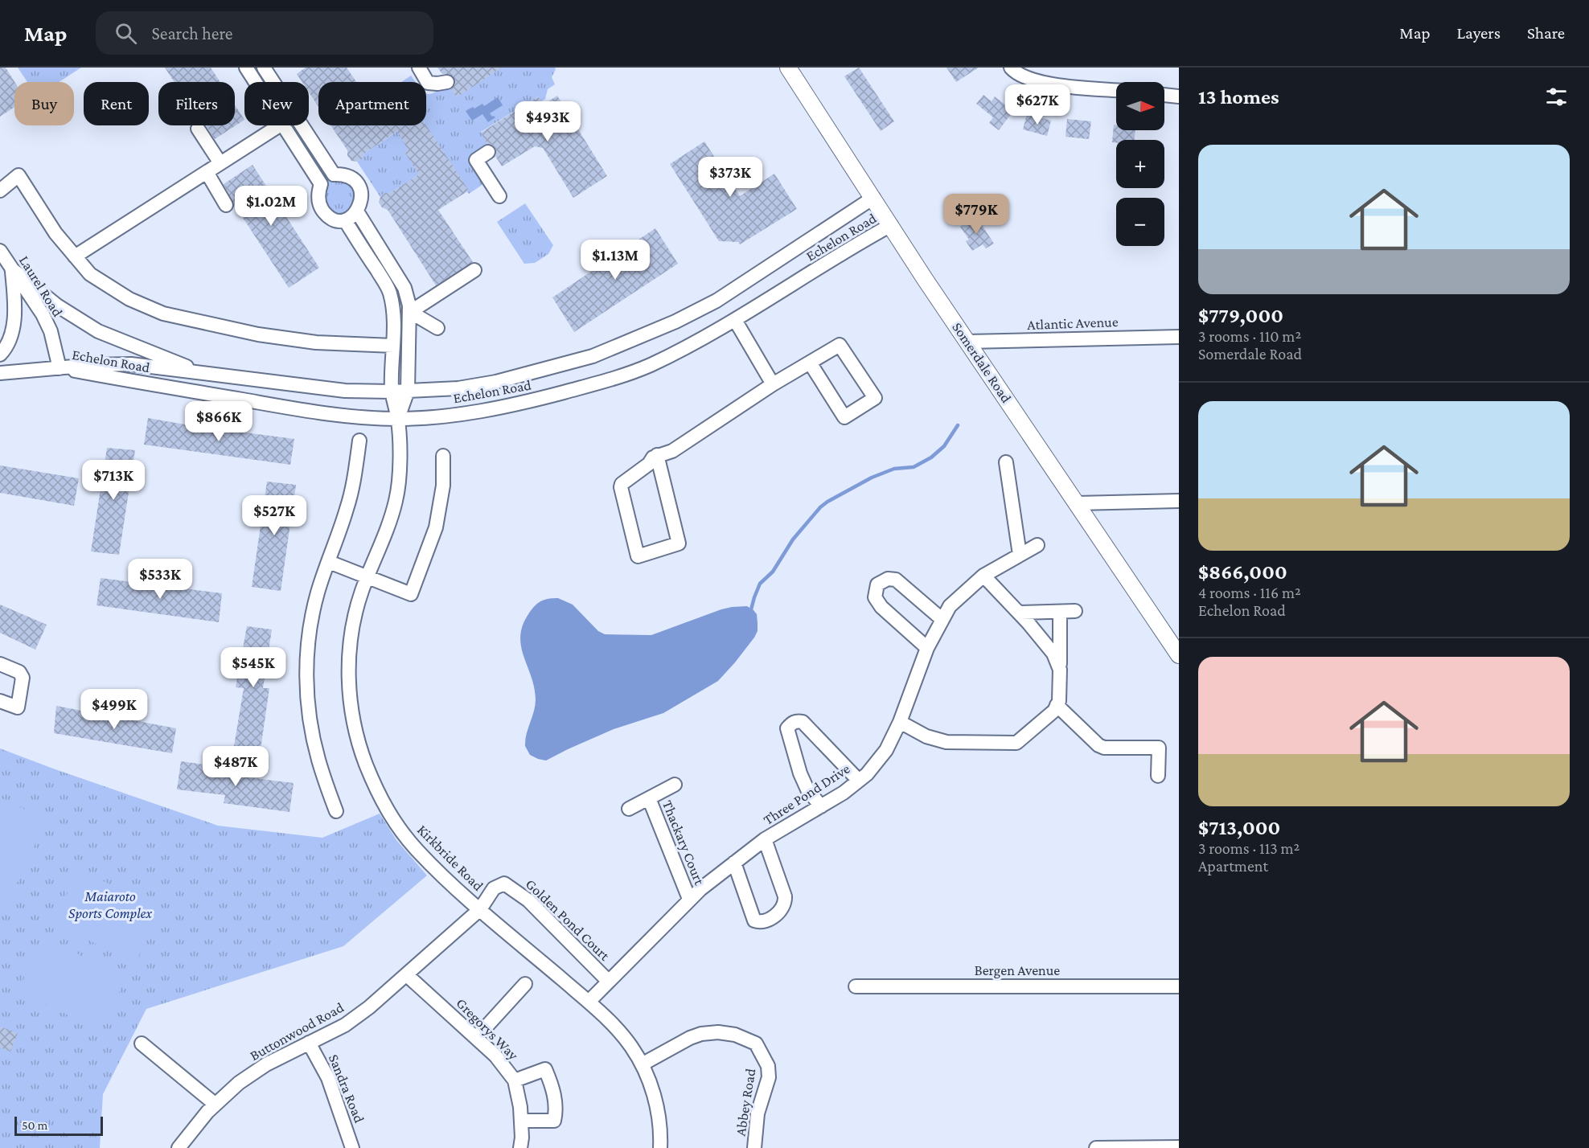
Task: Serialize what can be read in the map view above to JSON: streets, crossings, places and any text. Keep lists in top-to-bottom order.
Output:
{
  "streets": {
    "main road": ["Somerdale Road"],
    "street": [
      "Echelon Road",
      "Laurel Road",
      "Atlantic Avenue",
      "Three Pond Drive",
      "Thackary Court",
      "Kirkbride Road",
      "Golden Pond Court",
      "Bergen Avenue",
      "Gregorys Way",
      "Buttonwood Road",
      "Sandra Road",
      "Abbey Road"
    ]
  },
  "crossings": [
    ["Echelon Road", "Laurel Road"],
    ["Echelon Road", "Somerdale Road"],
    ["Echelon Road", "Kirkbride Road"],
    ["Atlantic Avenue", "Somerdale Road"],
    ["Three Pond Drive", "Thackary Court"],
    ["Three Pond Drive", "Kirkbride Road"],
    ["Three Pond Drive", "Golden Pond Court"],
    ["Kirkbride Road", "Buttonwood Road"],
    ["Kirkbride Road", "Abbey Road"],
    ["Golden Pond Court", "Buttonwood Road"],
    ["Gregorys Way", "Buttonwood Road"],
    ["Buttonwood Road", "Sandra Road"]
  ],
  "parks": ["Maiaroto Sports Complex"],
  "scale_bar": "50 m",
  "north": "right",
  "page": {
    "header": "Map",
    "search": "Search here",
    "nav": ["Map", "Layers", "Share"],
    "heading": "13 homes",
    "map_buttons": ["+", "−"],
    "chip": [
      "Buy",
      "Rent",
      "Filters",
      "New",
      "Apartment"
    ],
    "price": [
      "$627K",
      "$493K",
      "$373K",
      "$1.02M",
      "$779K",
      "$1.13M",
      "$866K",
      "$713K",
      "$527K",
      "$533K",
      "$545K",
      "$499K",
      "$487K"
    ],
    "list": [
      {
        "name": "$779,000",
        "note": "3 rooms · 110 m² · Somerdale Road"
      },
      {
        "name": "$866,000",
        "note": "4 rooms · 116 m² · Echelon Road"
      },
      {
        "name": "$713,000",
        "note": "3 rooms · 113 m² · Apartment"
      }
    ],
    "scale": "50 m"
  }
}
